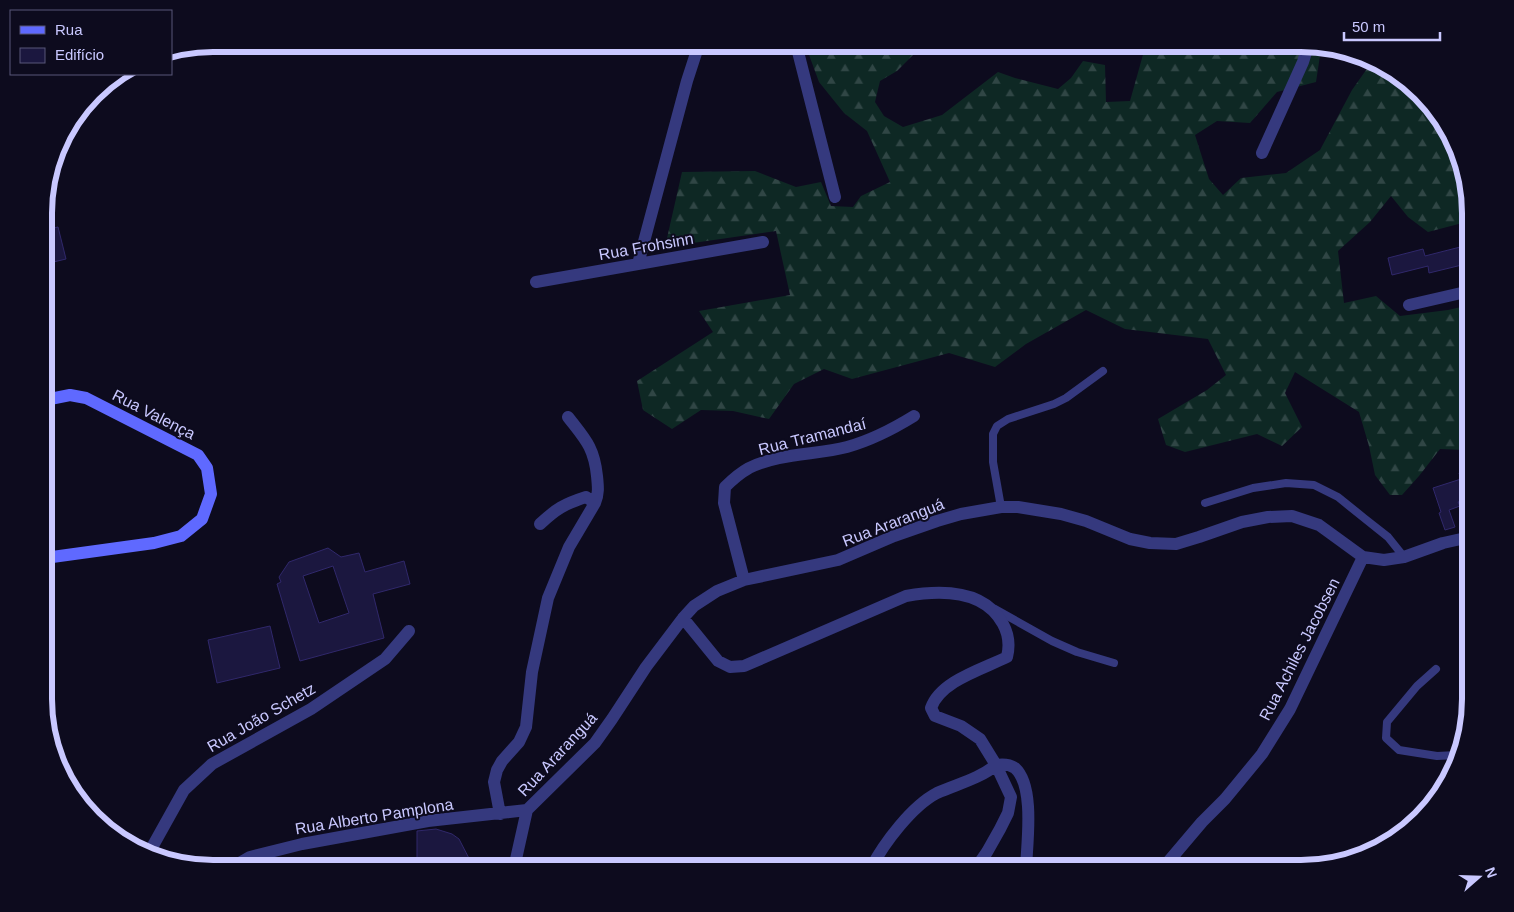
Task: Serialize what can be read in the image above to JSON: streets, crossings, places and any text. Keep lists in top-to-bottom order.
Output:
{
  "streets": {
    "street": [
      "Rua Frohsinn",
      "Rua Valença",
      "Rua Tramandaí",
      "Rua Araranguá",
      "Rua Achiles Jacobsen",
      "Rua João Schetz",
      "Rua Alberto Pamplona"
    ]
  },
  "crossings": [
    ["Rua Tramandaí", "Rua Araranguá"],
    ["Rua Araranguá", "Rua Achiles Jacobsen"],
    ["Rua Araranguá", "Rua Alberto Pamplona"]
  ],
  "legend": ["Rua", "Edifício"],
  "scale_bar": "50 m",
  "north": "right"
}
